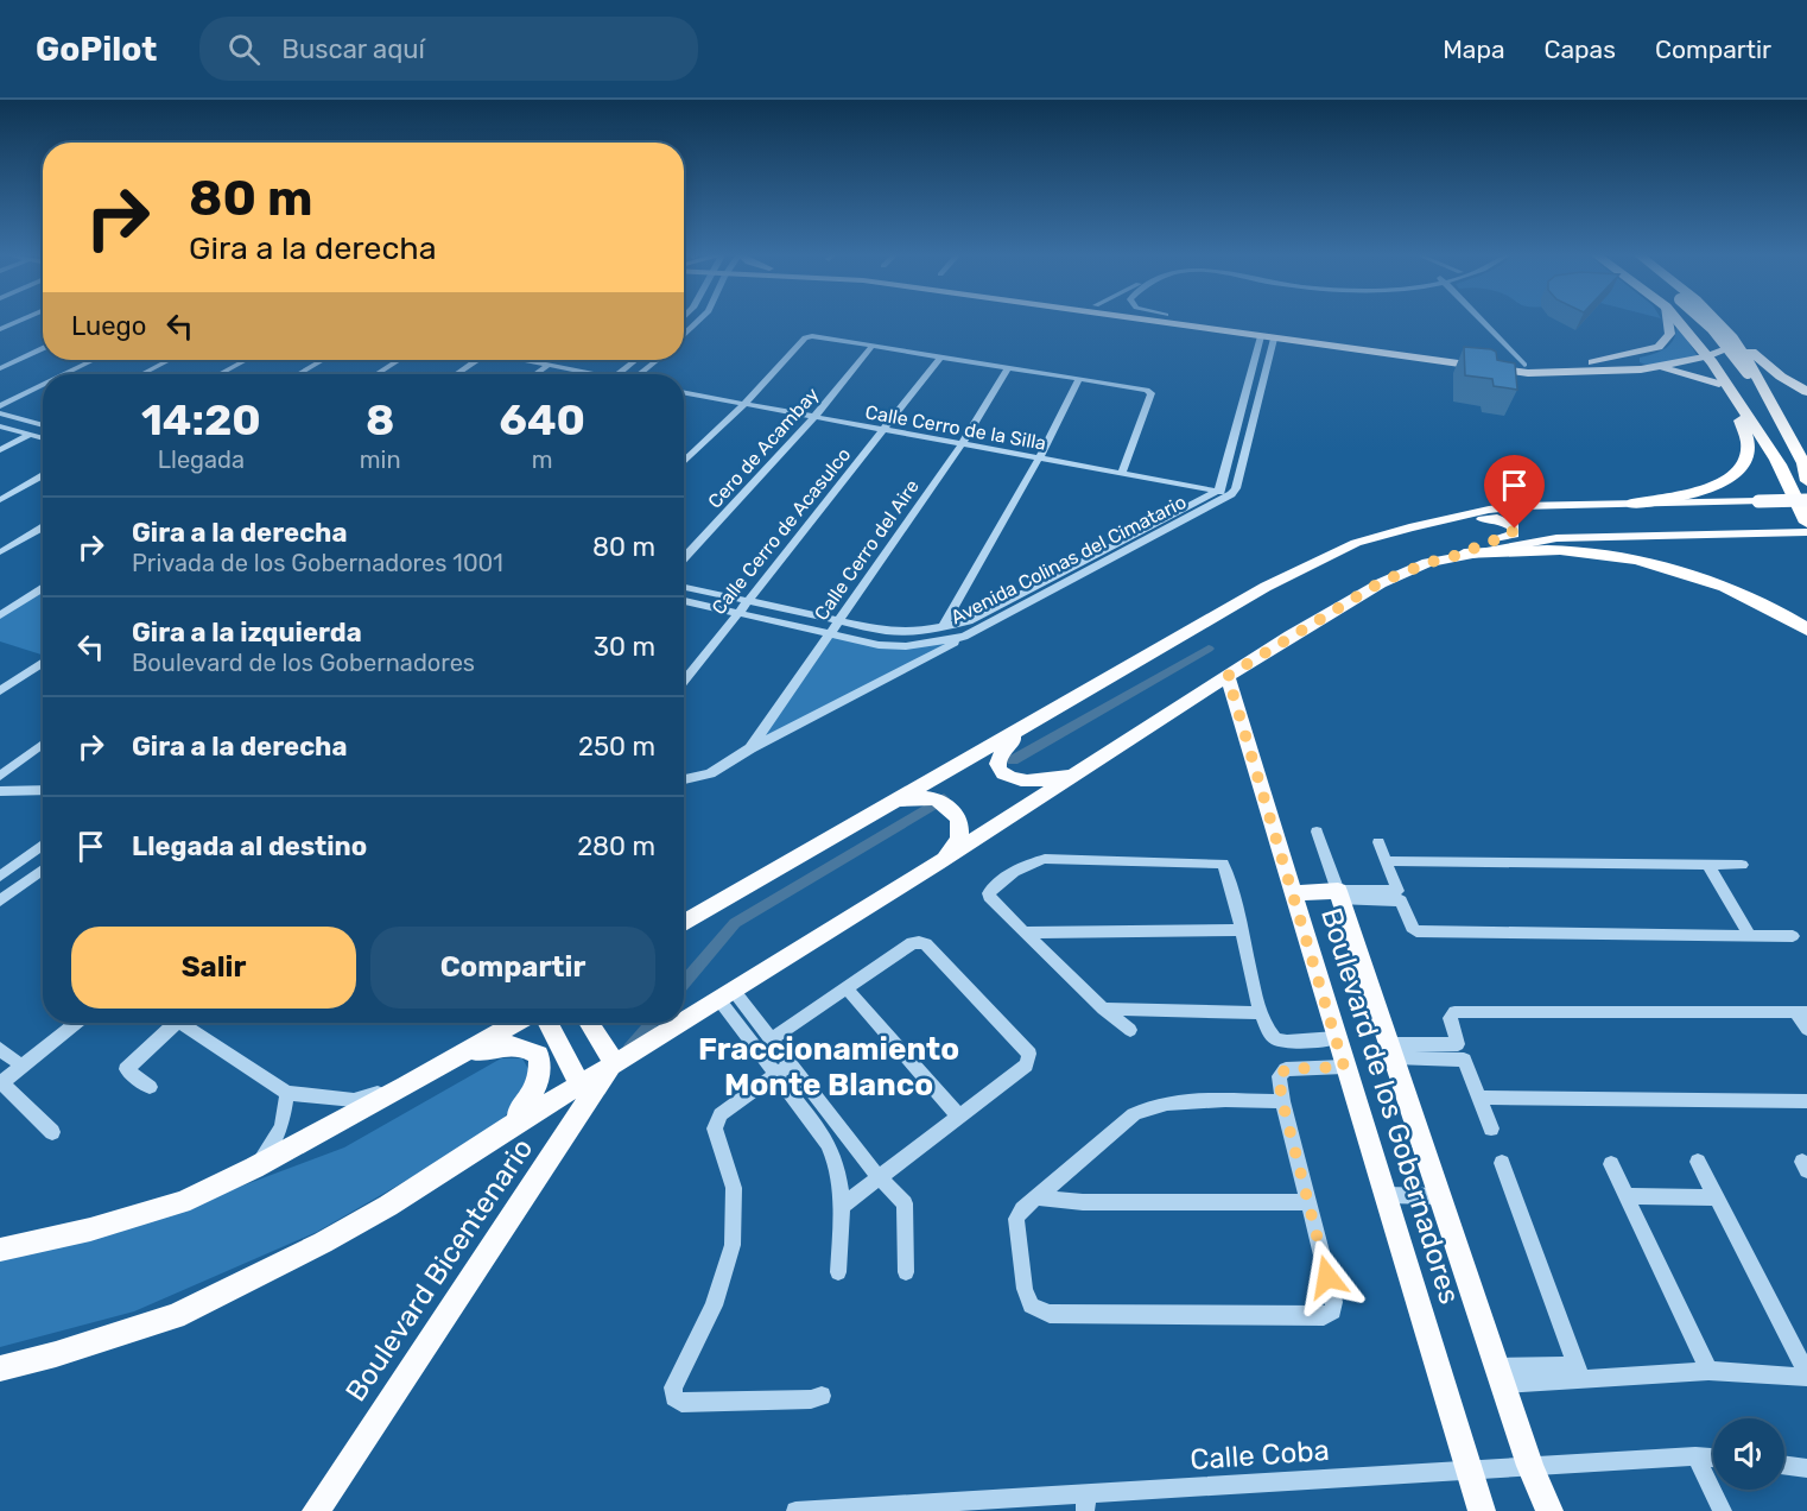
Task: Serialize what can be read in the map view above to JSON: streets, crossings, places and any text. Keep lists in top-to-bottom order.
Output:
{
  "streets": {
    "main road": ["Boulevard de los Gobernadores", "Boulevard Bicentenario"],
    "street": [
      "Calle Cerro de la Silla",
      "Cero de Acambay",
      "Calle Cerro de Acasulco",
      "Calle Cerro del Aire",
      "Avenida Colinas del Cimatario",
      "Calle Coba"
    ]
  },
  "crossings": [
    ["Calle Cerro de la Silla", "Cero de Acambay"],
    ["Calle Cerro de la Silla", "Calle Cerro de Acasulco"],
    ["Calle Cerro de la Silla", "Calle Cerro del Aire"],
    ["Calle Cerro de la Silla", "Avenida Colinas del Cimatario"],
    ["Calle Cerro de Acasulco", "Avenida Colinas del Cimatario"],
    ["Calle Cerro del Aire", "Avenida Colinas del Cimatario"],
    ["Boulevard de los Gobernadores", "Calle Coba"]
  ],
  "districts": ["Fraccionamiento Monte Blanco"],
  "page": {
    "header": "GoPilot",
    "search": "Buscar aquí",
    "nav": ["Mapa", "Capas", "Compartir"],
    "turn": ["80 m", "Gira a la derecha"],
    "then": "Luego",
    "eta": [
      "14:20",
      "Llegada",
      "8",
      "min",
      "640",
      "m"
    ],
    "list": [
      {
        "name": "Gira a la derecha",
        "note": "Privada de los Gobernadores 1001",
        "value": "80 m"
      },
      {
        "name": "Gira a la izquierda",
        "note": "Boulevard de los Gobernadores",
        "value": "30 m"
      },
      {
        "name": "Gira a la derecha",
        "value": "250 m"
      },
      {
        "name": "Llegada al destino",
        "value": "280 m"
      }
    ],
    "buttons": ["Salir", "Compartir"]
  }
}
